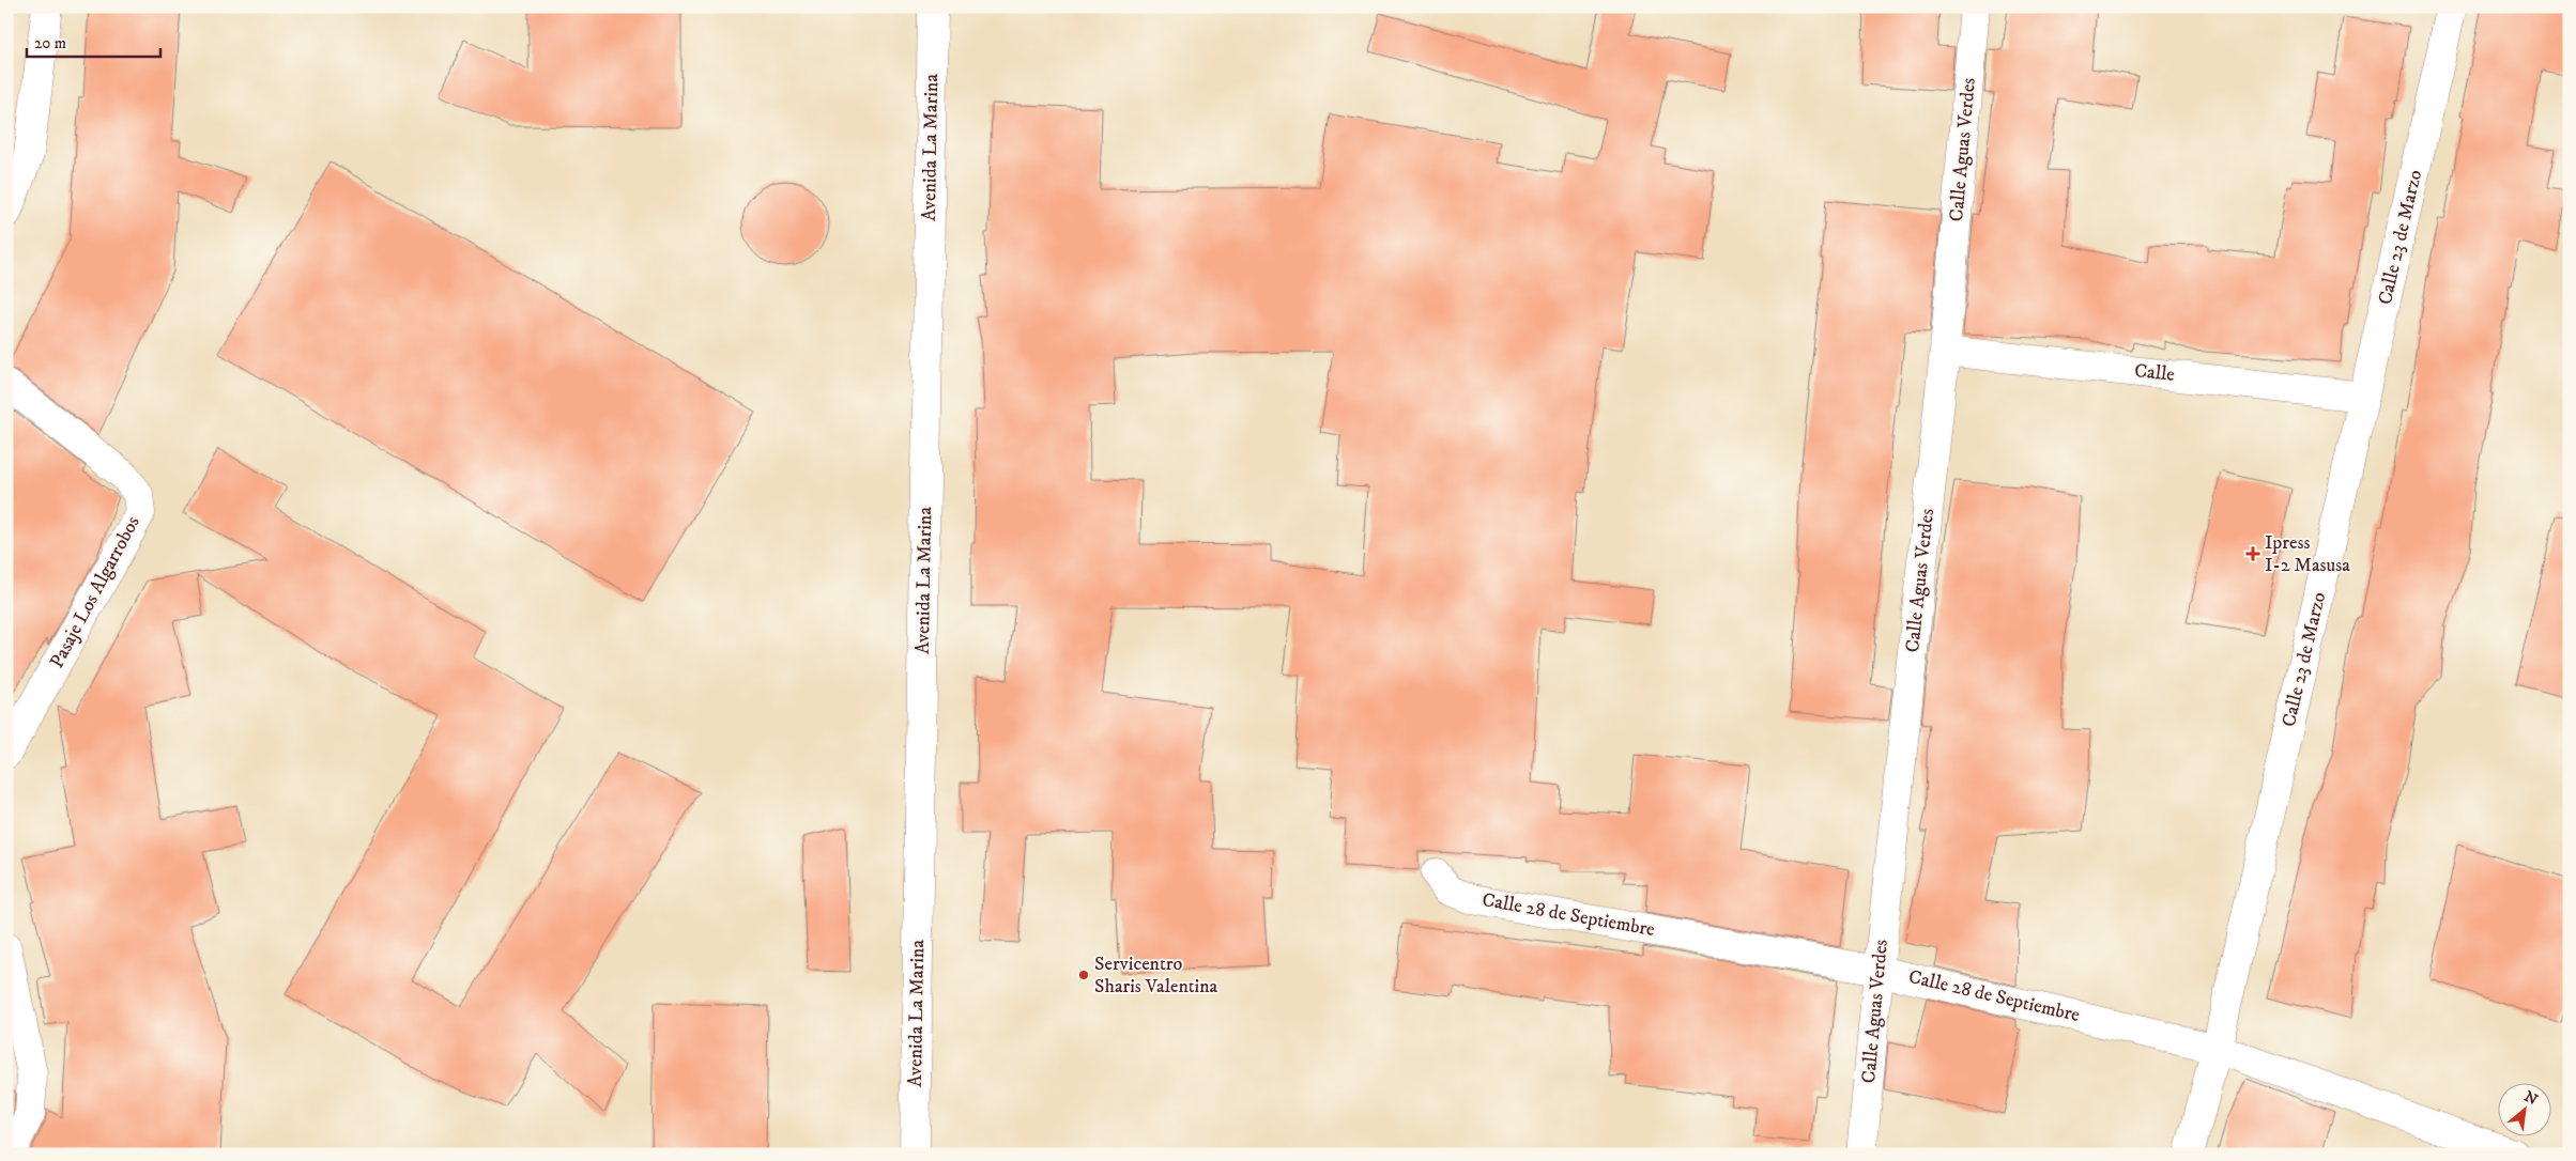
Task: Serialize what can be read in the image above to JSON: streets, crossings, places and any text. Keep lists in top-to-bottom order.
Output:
{
  "streets": {
    "street": [
      "Avenida La Marina",
      "Calle Aguas Verdes",
      "Calle 23 de Marzo",
      "Calle",
      "Pasaje Los Algarrobos",
      "Calle 28 de Septiembre"
    ]
  },
  "crossings": [
    ["Calle Aguas Verdes", "Calle"],
    ["Calle Aguas Verdes", "Calle 28 de Septiembre"],
    ["Calle 23 de Marzo", "Calle"],
    ["Calle 23 de Marzo", "Calle 28 de Septiembre"]
  ],
  "places": {
    "health": ["Ipress I-2 Masusa"],
    "other": ["Servicentro Sharis Valentina"]
  },
  "scale_bar": "20 m",
  "north": "top right"
}
